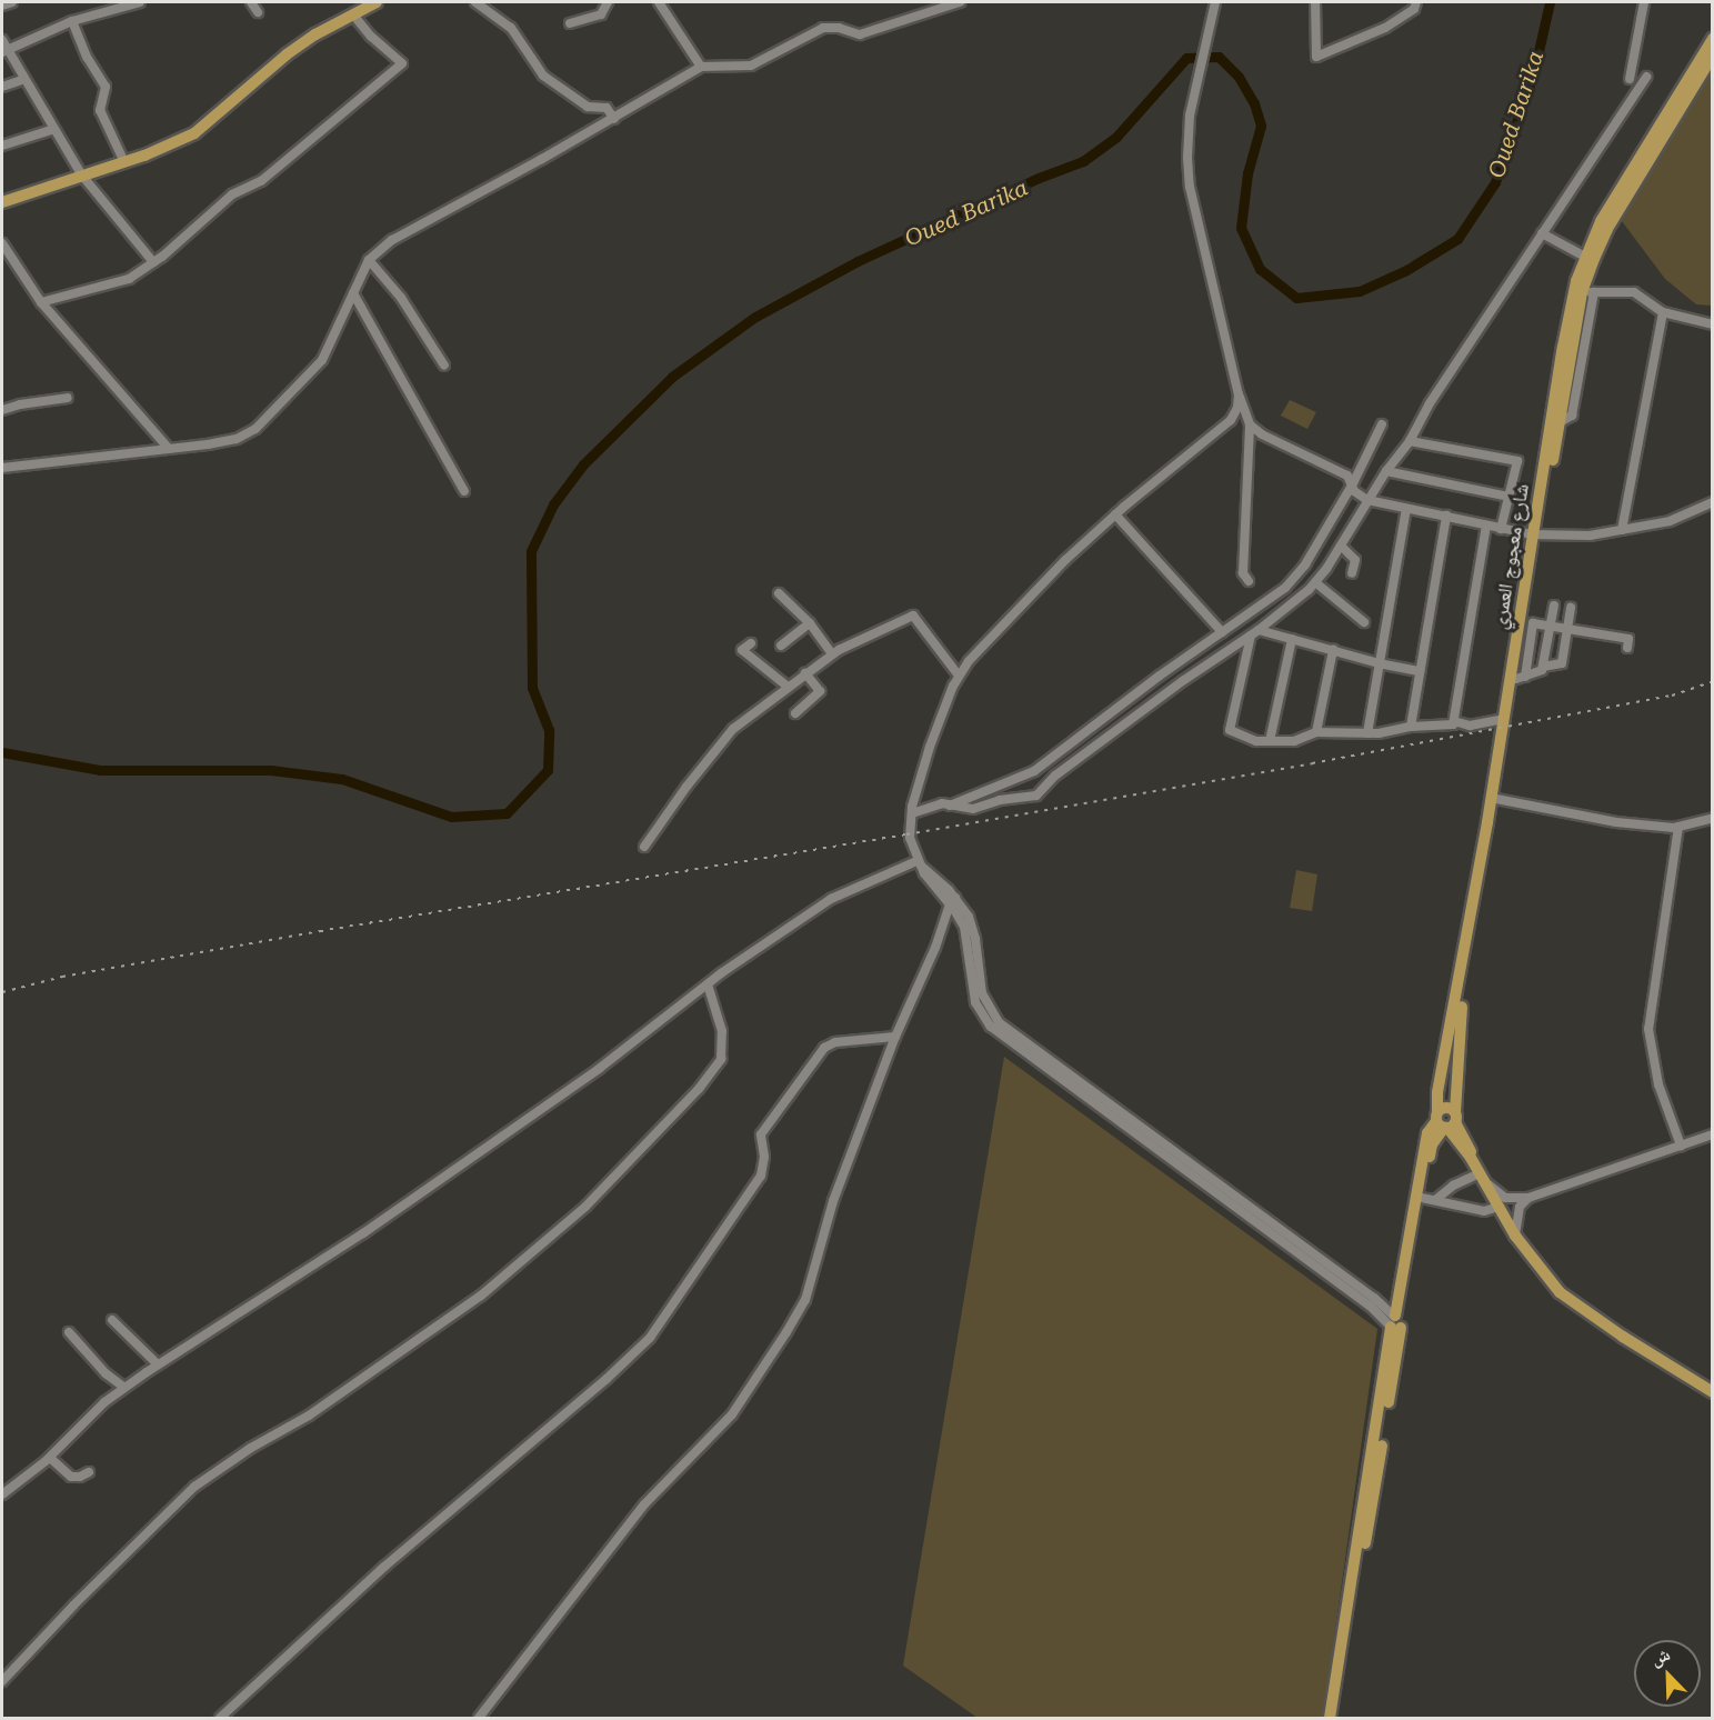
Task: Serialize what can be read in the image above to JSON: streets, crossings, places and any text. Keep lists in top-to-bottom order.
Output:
{
  "streets": {
    "main road": ["شارع معجوج العمري"]
  },
  "water": ["Oued Barika"],
  "north": "top left"
}
